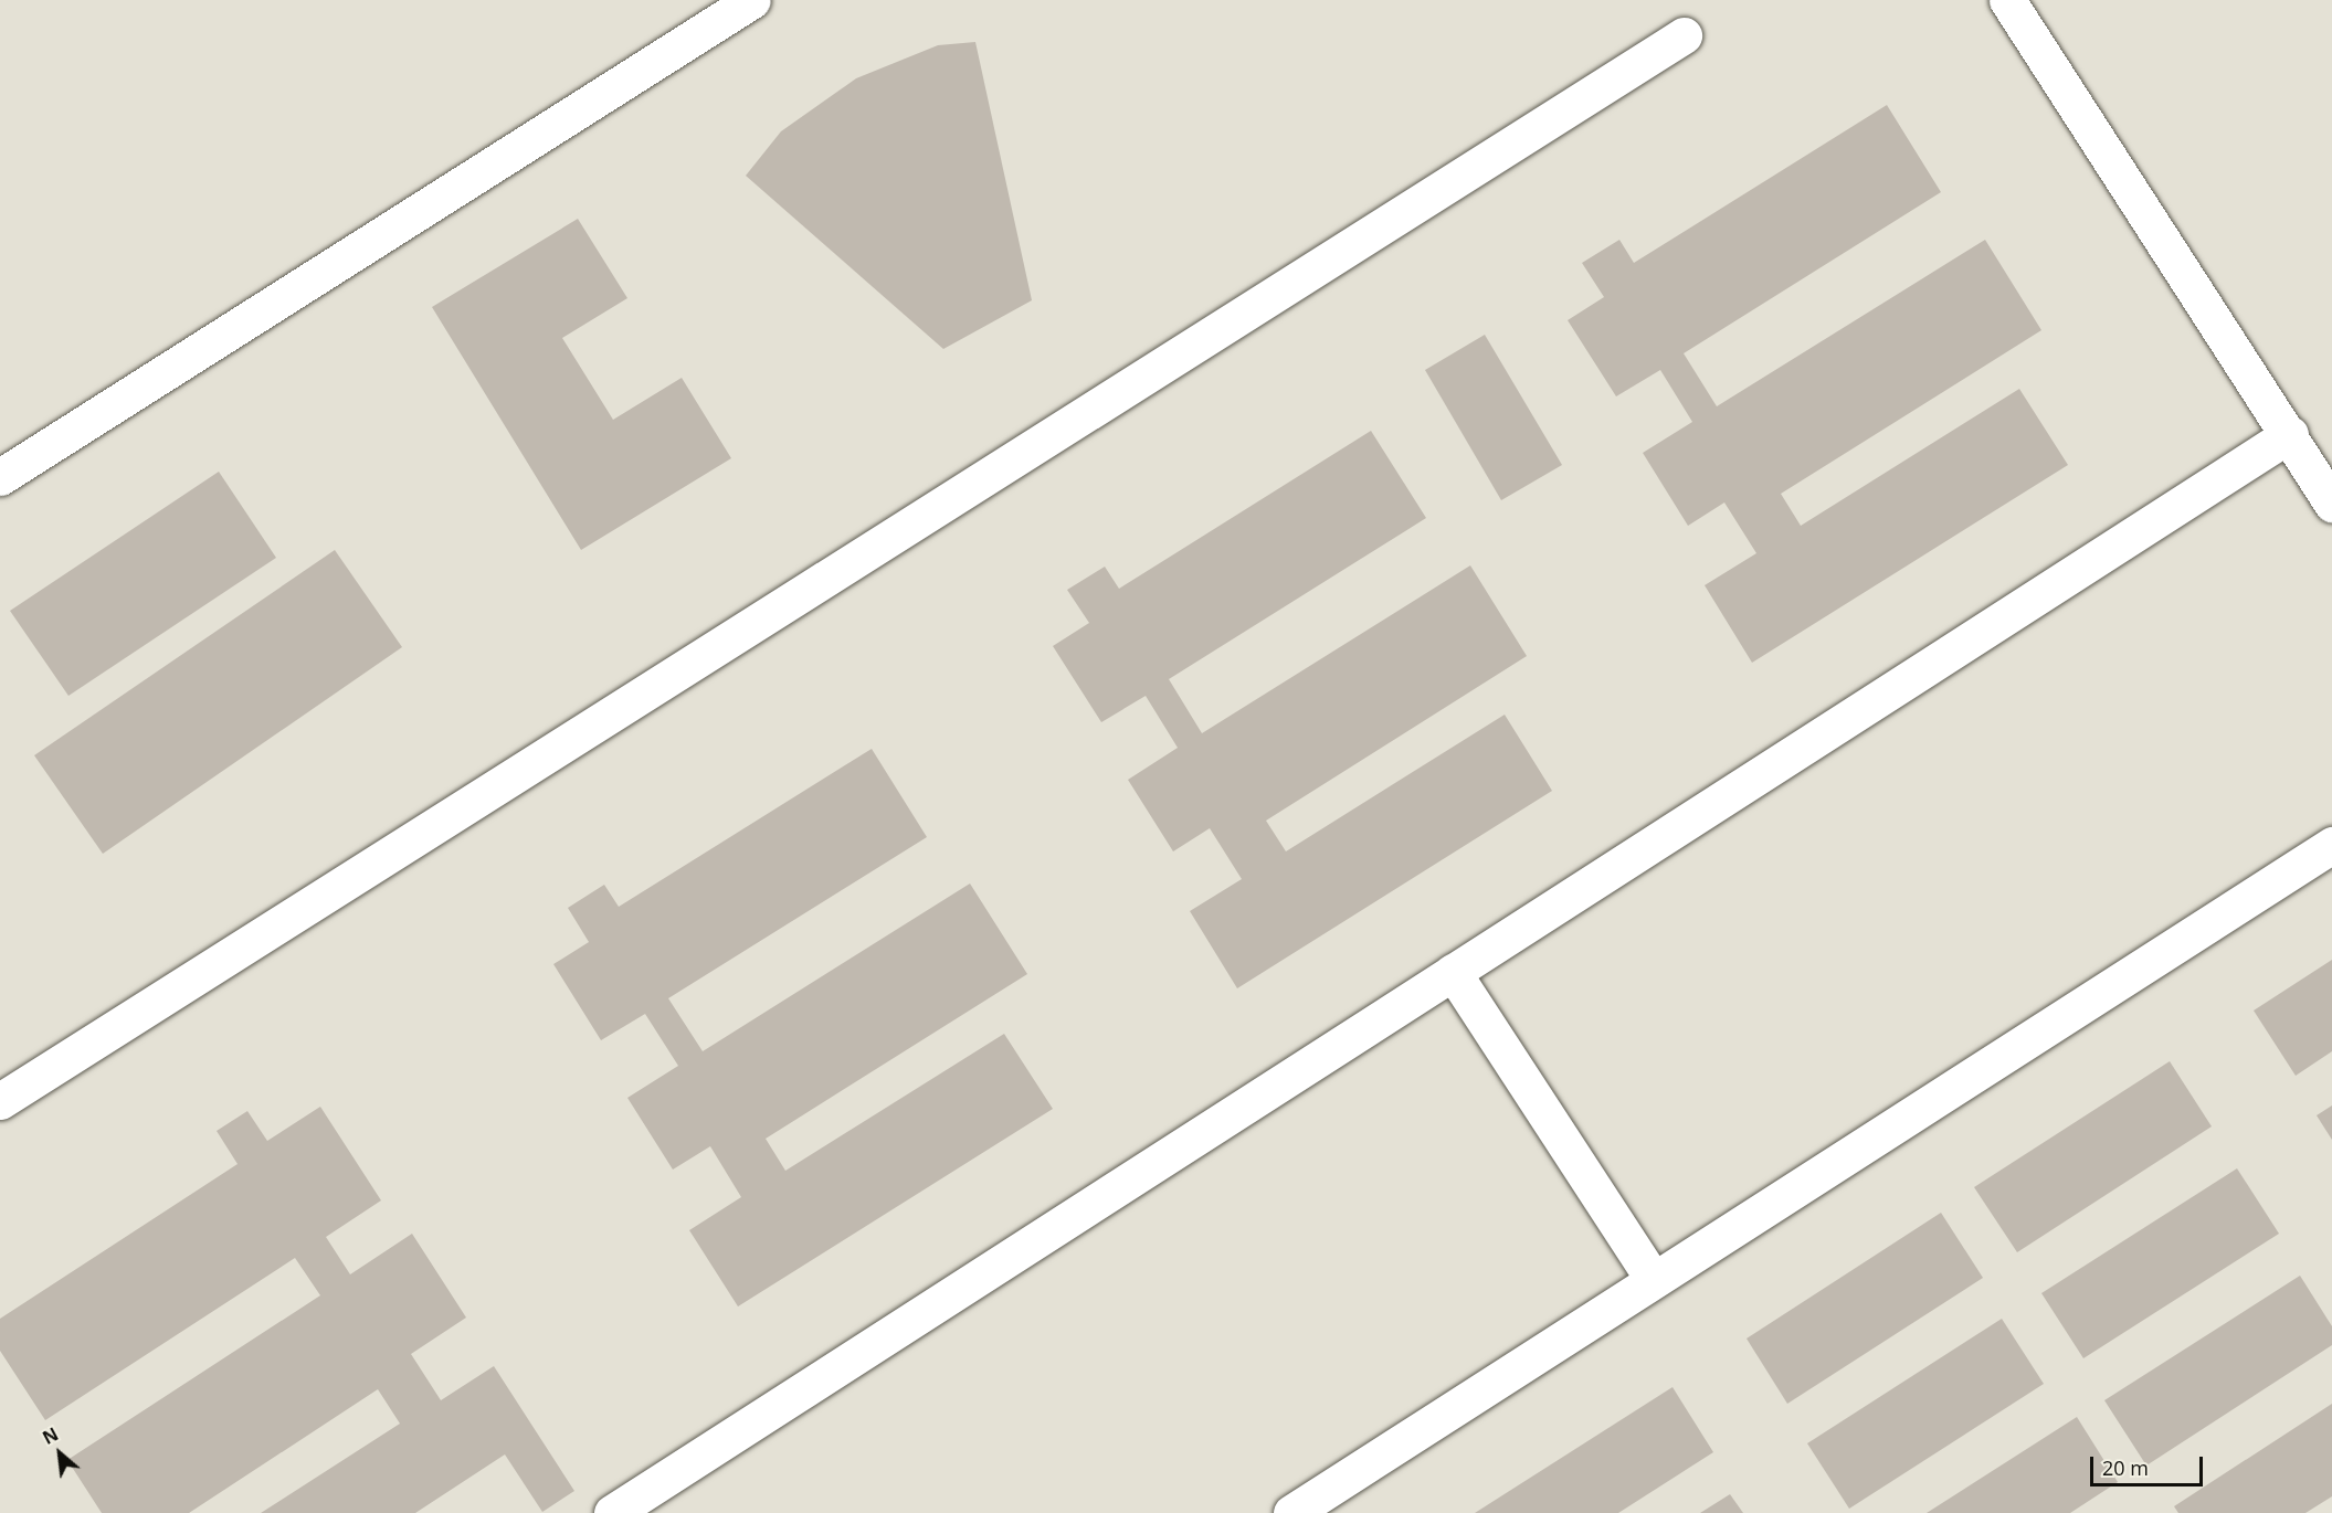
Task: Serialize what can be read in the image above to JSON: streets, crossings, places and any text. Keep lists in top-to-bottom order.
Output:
{
  "scale_bar": "20 m",
  "north": "top left"
}
